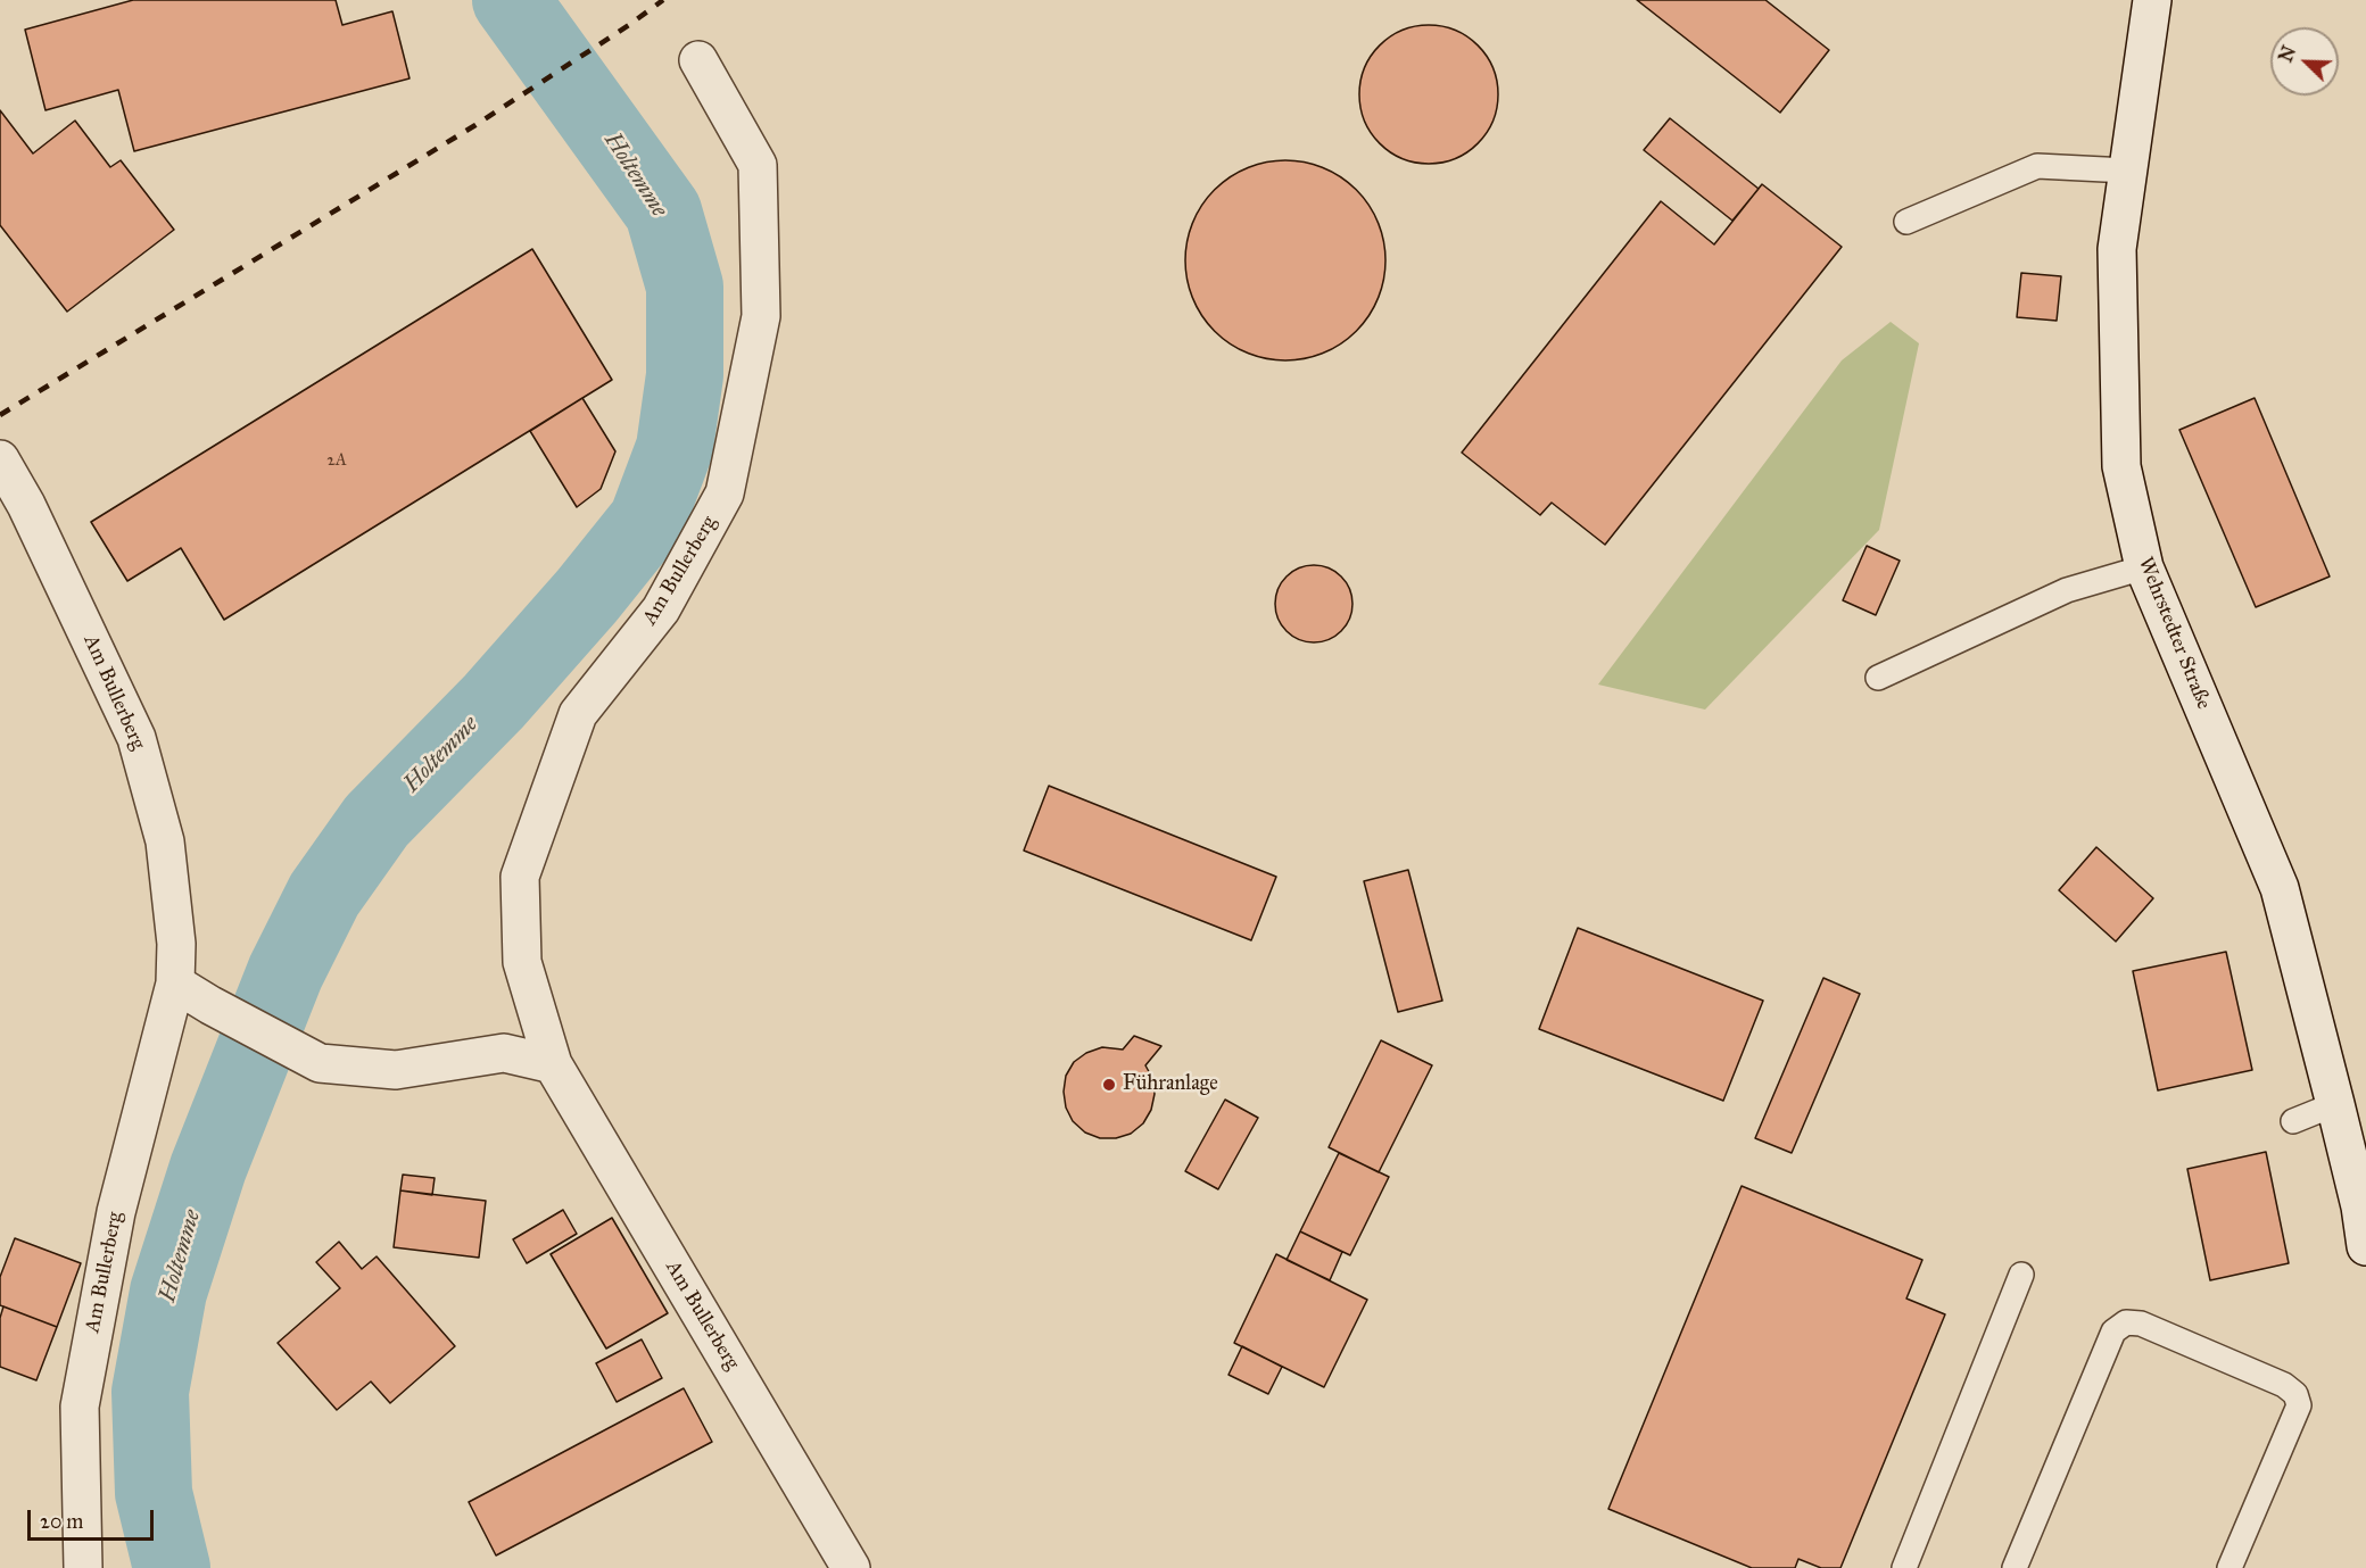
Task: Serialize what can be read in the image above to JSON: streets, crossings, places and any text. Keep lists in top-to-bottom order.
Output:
{
  "streets": {
    "street": ["Am Bullerberg", "Wehrstedter Straße"]
  },
  "water": ["Holtemme"],
  "places": ["Führanlage"],
  "house_numbers": ["2A"],
  "scale_bar": "20 m",
  "north": "top left"
}
